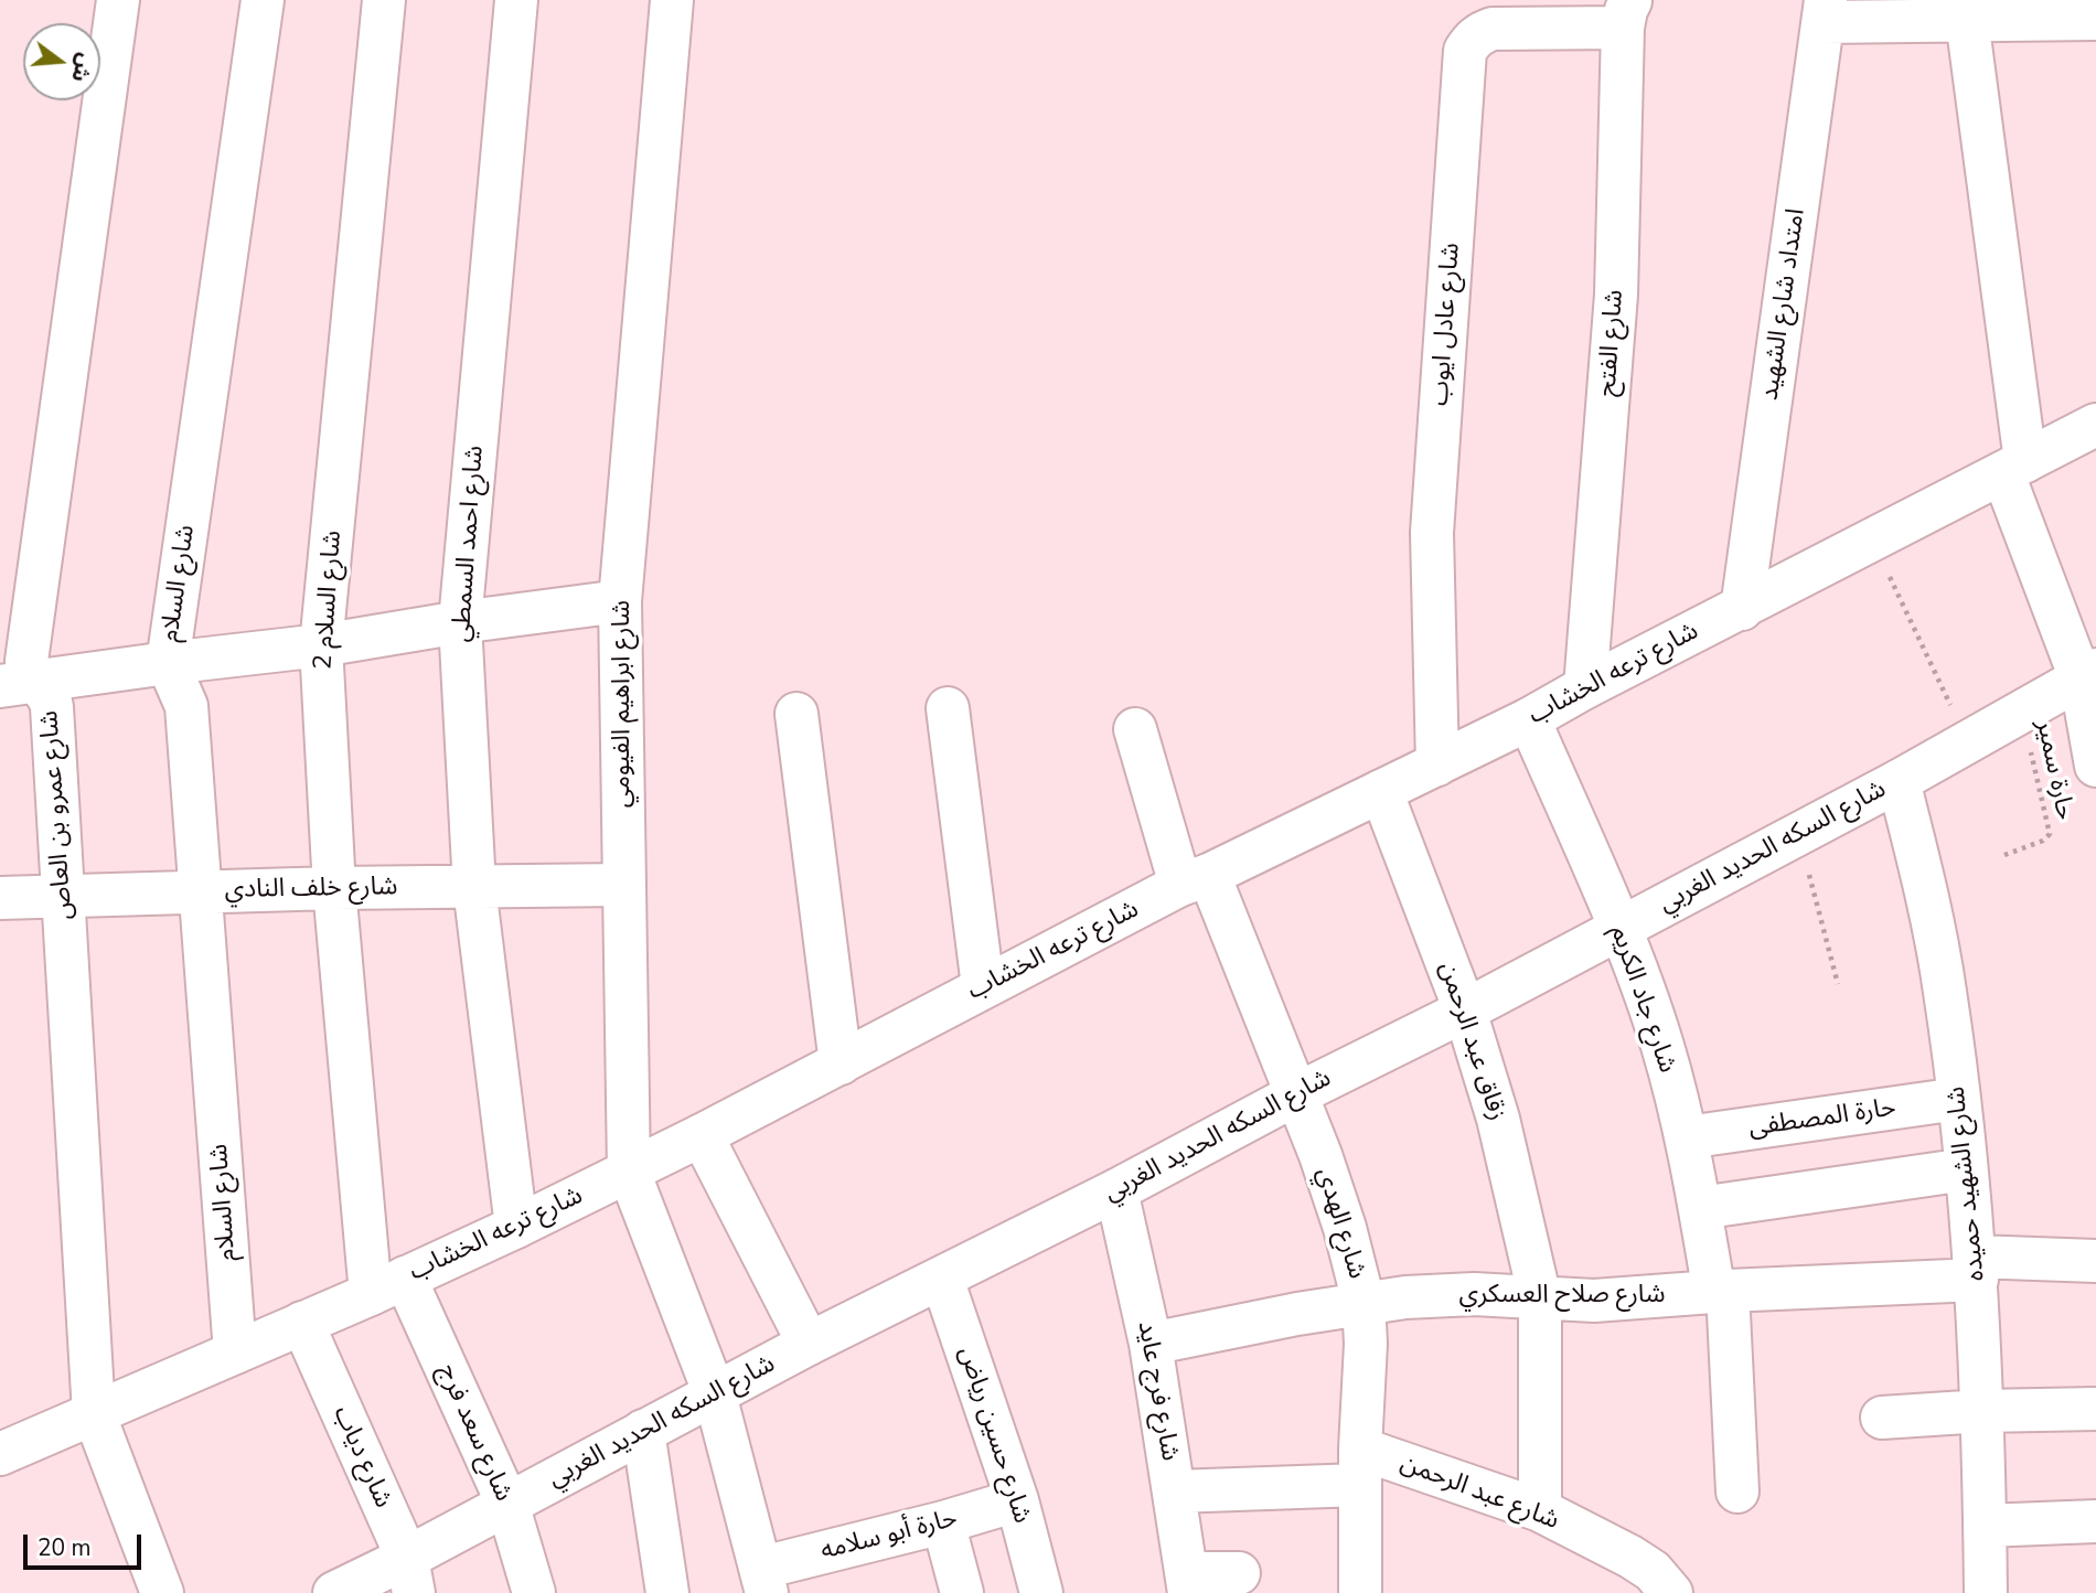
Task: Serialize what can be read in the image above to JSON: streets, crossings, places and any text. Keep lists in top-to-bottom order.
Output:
{
  "streets": {
    "street": [
      "امتداد شارع الشهيد",
      "شارع عادل ايوب",
      "شارع الفتح",
      "شارع احمد السمطي",
      "شارع السلام",
      "شارع السلام 2",
      "شارع ترعه الخشاب",
      "شارع ابراهيم الفيومي",
      "شارع عمرو بن العاص",
      "شارع السكه الحديد الغربي",
      "شارع خلف النادي",
      "شارع جاد الكريم",
      "زقاق عبد الرحمن",
      "حارة المصطفى",
      "شارع الشهيد حميده",
      "شارع الهدي",
      "شارع صلاح العسكري",
      "شارع فرج عايد",
      "شارع سعد فرج",
      "شارع حسين رياض",
      "شارع دياب",
      "شارع عبد الرحمن",
      "حارة أبو سلامه"
    ],
    "path": ["حارة سمير"]
  },
  "crossings": [
    ["امتداد شارع الشهيد", "شارع ترعه الخشاب"],
    ["شارع عادل ايوب", "شارع الفتح"],
    ["شارع عادل ايوب", "شارع ترعه الخشاب"],
    ["شارع الفتح", "شارع ترعه الخشاب"],
    ["شارع احمد السمطي", "شارع ترعه الخشاب"],
    ["شارع احمد السمطي", "شارع خلف النادي"],
    ["شارع السلام", "شارع ترعه الخشاب"],
    ["شارع السلام", "شارع خلف النادي"],
    ["شارع السلام 2", "شارع ترعه الخشاب"],
    ["شارع السلام 2", "شارع خلف النادي"],
    ["شارع السلام 2", "شارع سعد فرج"],
    ["شارع ترعه الخشاب", "شارع ابراهيم الفيومي"],
    ["شارع ترعه الخشاب", "شارع عمرو بن العاص"],
    ["شارع ترعه الخشاب", "شارع جاد الكريم"],
    ["شارع ترعه الخشاب", "زقاق عبد الرحمن"],
    ["شارع ترعه الخشاب", "شارع الهدي"],
    ["شارع ترعه الخشاب", "شارع سعد فرج"],
    ["شارع ترعه الخشاب", "شارع دياب"],
    ["شارع ابراهيم الفيومي", "شارع السكه الحديد الغربي"],
    ["شارع ابراهيم الفيومي", "شارع خلف النادي"],
    ["شارع ابراهيم الفيومي", "حارة أبو سلامه"],
    ["حارة سمير", "شارع السكه الحديد الغربي"],
    ["شارع عمرو بن العاص", "شارع خلف النادي"],
    ["شارع السكه الحديد الغربي", "شارع جاد الكريم"],
    ["شارع السكه الحديد الغربي", "زقاق عبد الرحمن"],
    ["شارع السكه الحديد الغربي", "شارع الشهيد حميده"],
    ["شارع السكه الحديد الغربي", "شارع الهدي"],
    ["شارع السكه الحديد الغربي", "شارع فرج عايد"],
    ["شارع السكه الحديد الغربي", "شارع سعد فرج"],
    ["شارع السكه الحديد الغربي", "شارع حسين رياض"],
    ["شارع السكه الحديد الغربي", "شارع دياب"],
    ["شارع جاد الكريم", "حارة المصطفى"],
    ["شارع جاد الكريم", "شارع صلاح العسكري"],
    ["زقاق عبد الرحمن", "شارع صلاح العسكري"],
    ["زقاق عبد الرحمن", "شارع عبد الرحمن"],
    ["حارة المصطفى", "شارع الشهيد حميده"],
    ["شارع الشهيد حميده", "شارع صلاح العسكري"],
    ["شارع الهدي", "شارع صلاح العسكري"],
    ["شارع الهدي", "شارع عبد الرحمن"],
    ["شارع صلاح العسكري", "شارع فرج عايد"],
    ["شارع حسين رياض", "حارة أبو سلامه"]
  ],
  "scale_bar": "20 m",
  "north": "right"
}
